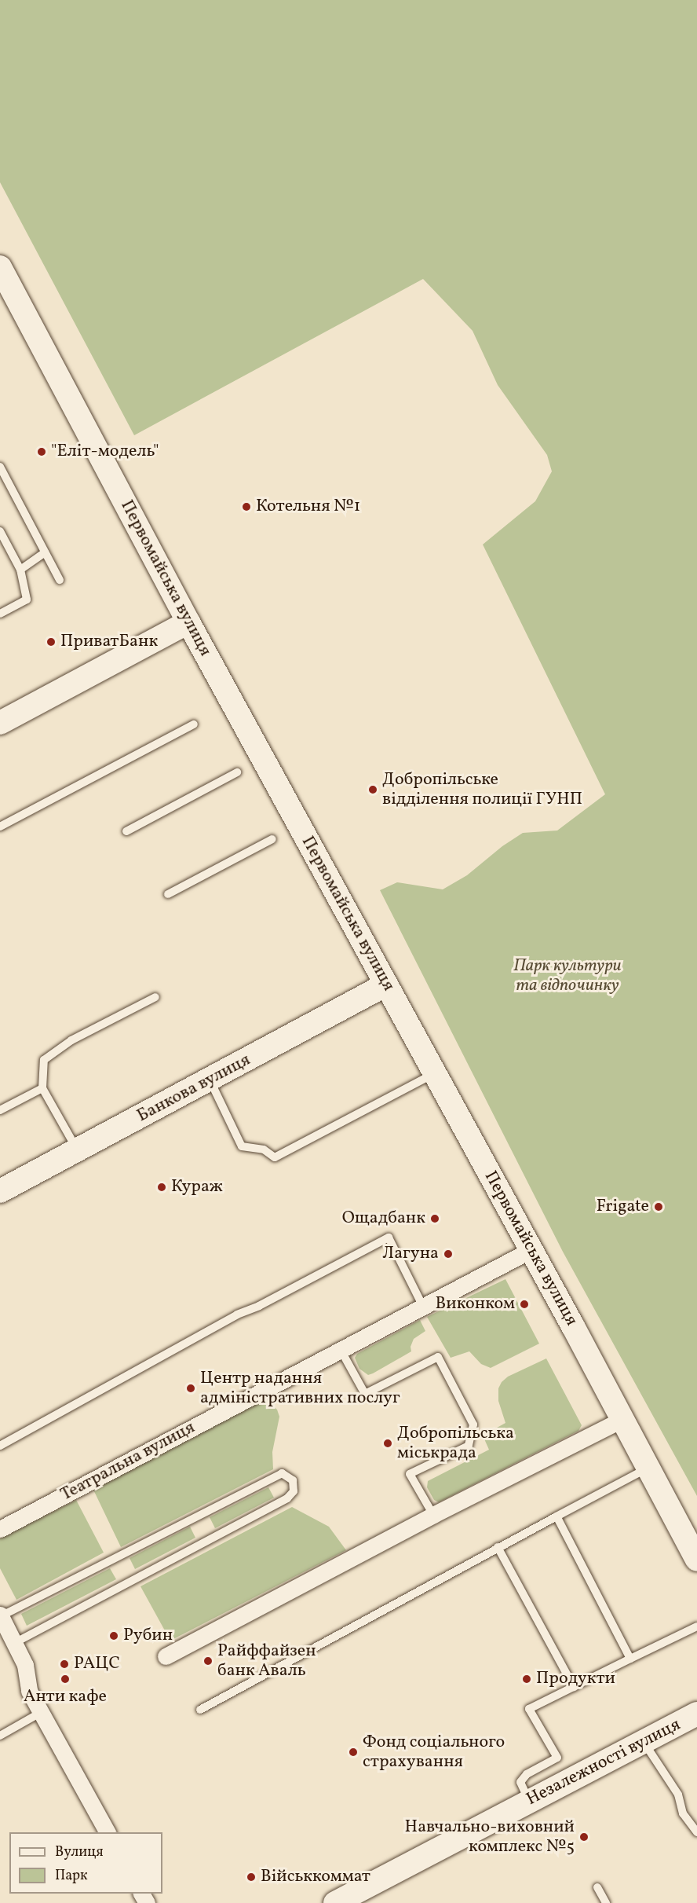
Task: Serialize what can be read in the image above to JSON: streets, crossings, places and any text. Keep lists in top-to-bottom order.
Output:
{
  "streets": {
    "main road": ["Первомайська вулиця", "Банкова вулиця", "Незалежності вулиця"],
    "street": ["Театральна вулиця"]
  },
  "crossings": [
    ["Первомайська вулиця", "Банкова вулиця"],
    ["Первомайська вулиця", "Театральна вулиця"]
  ],
  "parks": ["Парк культури та відпочинку"],
  "places": [
    "\"Еліт-модель\"",
    "Котельня №1",
    "ПриватБанк",
    "Добропільське відділення полиції ГУНП",
    "Кураж",
    "Frigate",
    "Ощадбанк",
    "Лагуна",
    "Виконком",
    "Центр надання адміністративних послуг",
    "Добропільська міськрада",
    "Рубин",
    "Райффайзен банк Аваль",
    "РАЦС",
    "Анти кафе",
    "Продукти",
    "Фонд соціального страхування",
    "Навчально-виховний комплекс №5",
    "Військкоммат"
  ],
  "legend": ["Вулиця", "Парк"]
}
